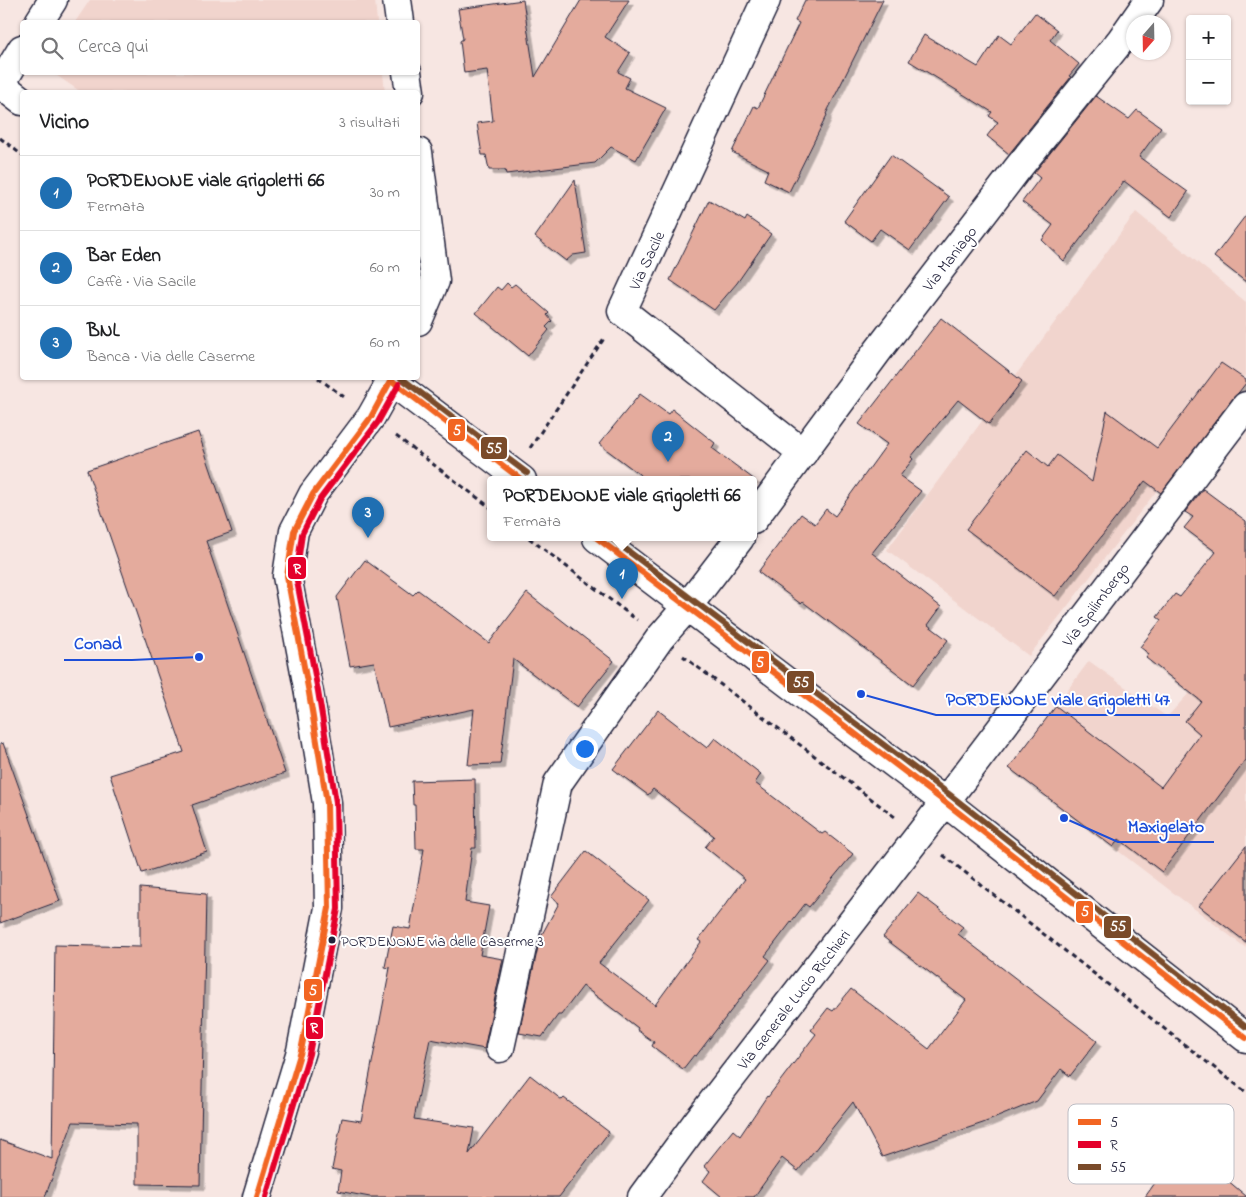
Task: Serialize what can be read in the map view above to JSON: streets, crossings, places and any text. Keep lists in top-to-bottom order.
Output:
{
  "streets": {
    "street": [
      "Via Maniago",
      "Via Sacile",
      "Via Spilimbergo",
      "Via Generale Lucio Ricchieri"
    ]
  },
  "crossings": [
    ["Via Spilimbergo", "Via Generale Lucio Ricchieri"]
  ],
  "places": [
    "Conad",
    "PORDENONE viale Grigoletti 47",
    "Maxigelato",
    "PORDENONE via delle Caserme 3"
  ],
  "lines": ["transit line 5", "transit line 55", "transit line R"],
  "legend": ["5", "R", "55"],
  "north": "bottom",
  "page": {
    "map_buttons": ["+", "−"],
    "search": "Cerca qui",
    "heading": ["Vicino", "3 risultati"],
    "list": [
      {
        "mark": "1",
        "name": "PORDENONE viale Grigoletti 66",
        "note": "Fermata",
        "value": "30 m"
      },
      {
        "mark": "2",
        "name": "Bar Eden",
        "note": "Caffè · Via Sacile",
        "value": "60 m"
      },
      {
        "mark": "3",
        "name": "BNL",
        "note": "Banca · Via delle Caserme",
        "value": "60 m"
      }
    ],
    "pins": ["2", "3", "1"],
    "popup": ["PORDENONE viale Grigoletti 66", "Fermata"]
  }
}
